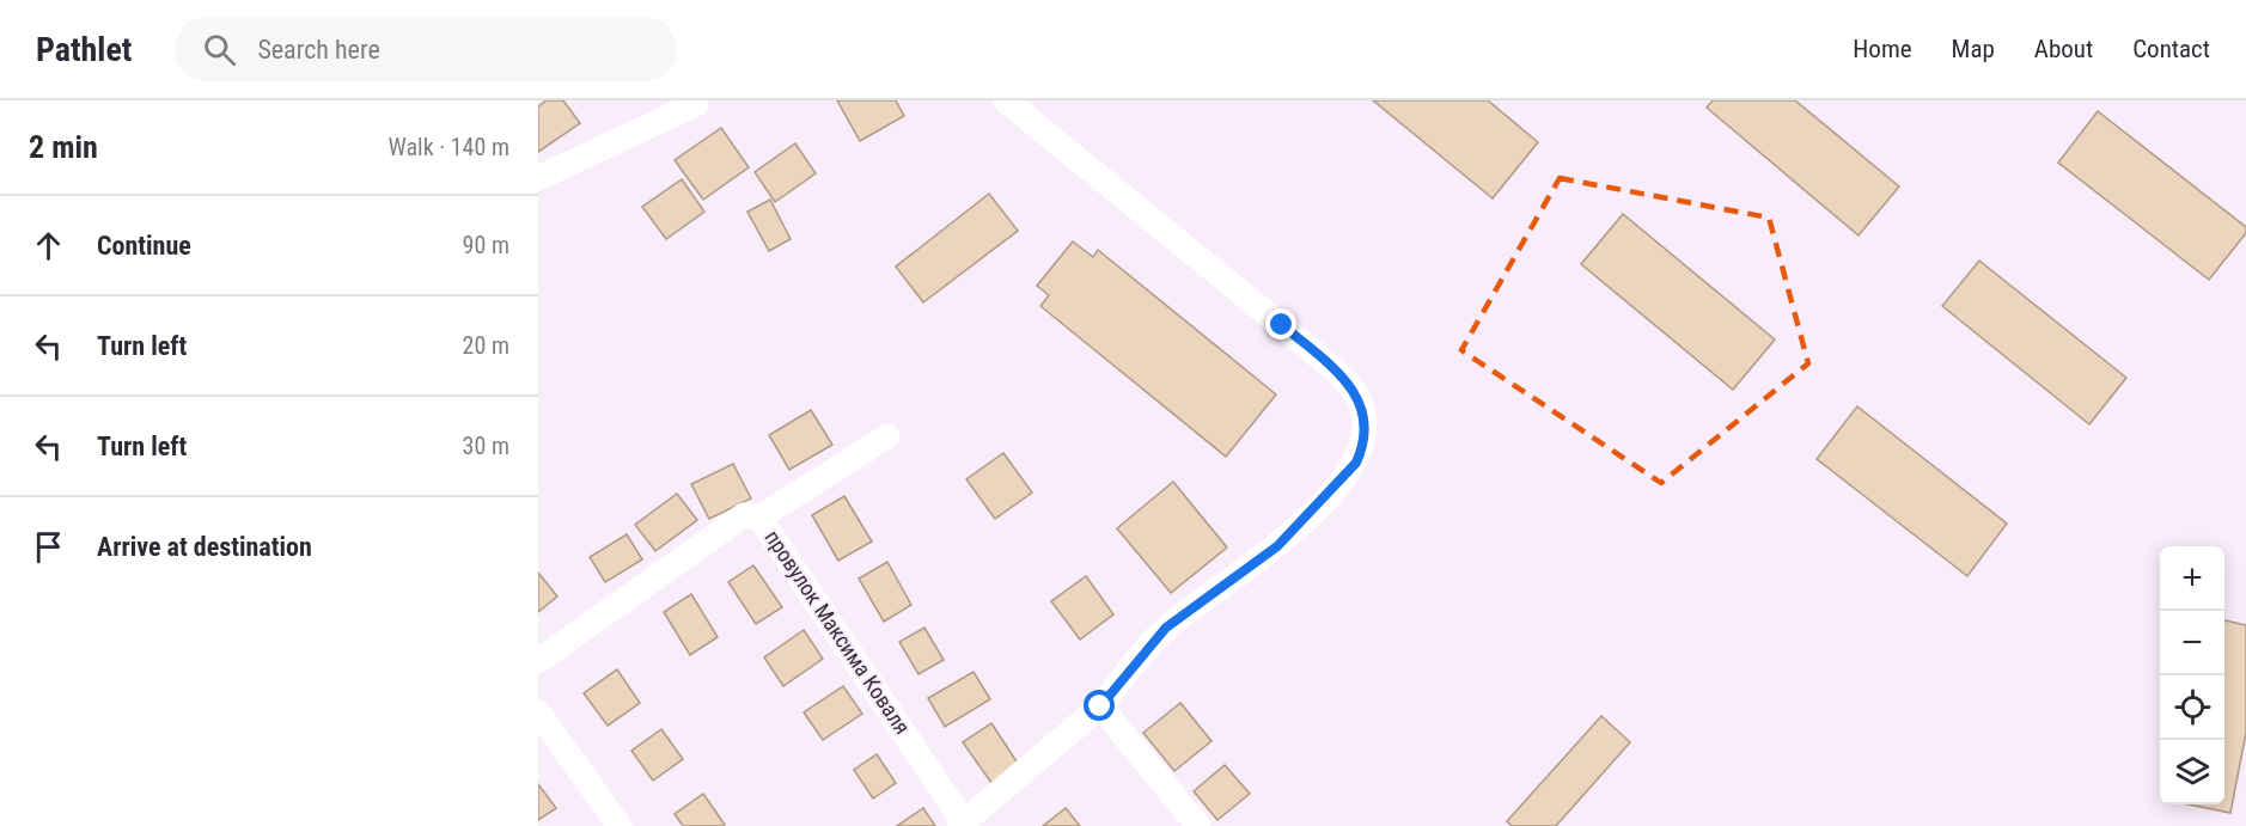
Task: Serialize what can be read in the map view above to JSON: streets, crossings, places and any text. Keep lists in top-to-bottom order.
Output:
{
  "streets": {
    "street": ["провулок Максима Коваля"]
  },
  "page": {
    "header": "Pathlet",
    "search": "Search here",
    "nav": [
      "Home",
      "Map",
      "About",
      "Contact"
    ],
    "heading": ["2 min", "Walk · 140 m"],
    "list": [
      ["Continue", "90 m"],
      ["Turn left", "20 m"],
      ["Turn left", "30 m"],
      "Arrive at destination"
    ],
    "map_buttons": ["+", "−"]
  }
}
